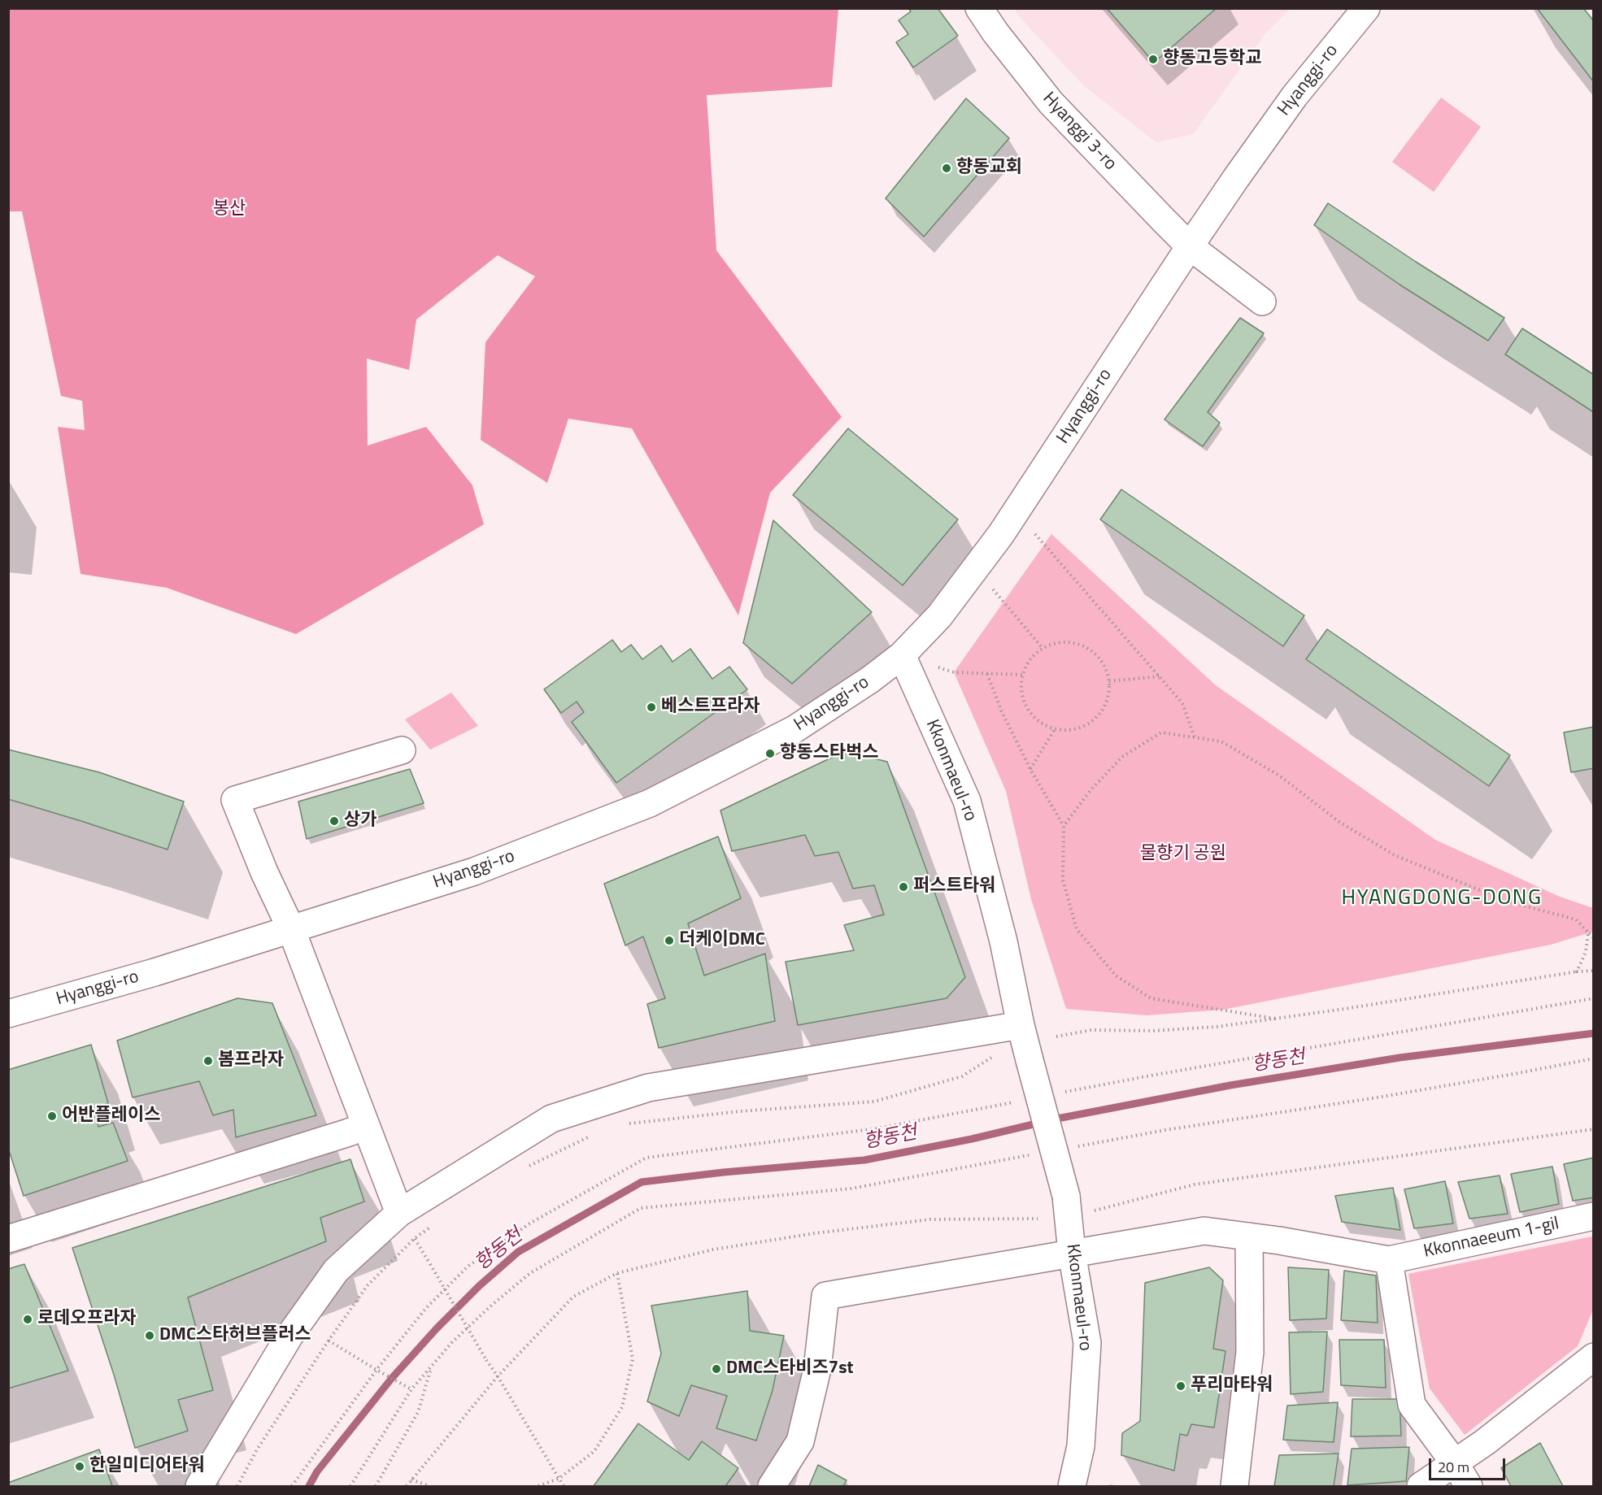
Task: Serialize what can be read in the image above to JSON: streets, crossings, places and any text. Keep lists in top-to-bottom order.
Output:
{
  "streets": {
    "street": [
      "Hyanggi-ro",
      "Hyanggi 3-ro",
      "Kkonmaeul-ro",
      "Kkonnaeeum 1-gil"
    ]
  },
  "crossings": [
    ["Hyanggi-ro", "Hyanggi 3-ro"],
    ["Hyanggi-ro", "Kkonmaeul-ro"],
    ["Kkonmaeul-ro", "Kkonnaeeum 1-gil"]
  ],
  "districts": ["HYANGDONG-DONG"],
  "water": ["향동천"],
  "parks": ["봉산", "물향기 공원"],
  "places": [
    "향동고등학교",
    "향동교회",
    "베스트프라자",
    "향동스타벅스",
    "상가",
    "퍼스트타워",
    "더케이DMC",
    "봄프라자",
    "어반플레이스",
    "로데오프라자",
    "DMC스타허브플러스",
    "DMC스타비즈7st",
    "푸리마타워",
    "한일미디어타워"
  ],
  "scale_bar": "20 m"
}
